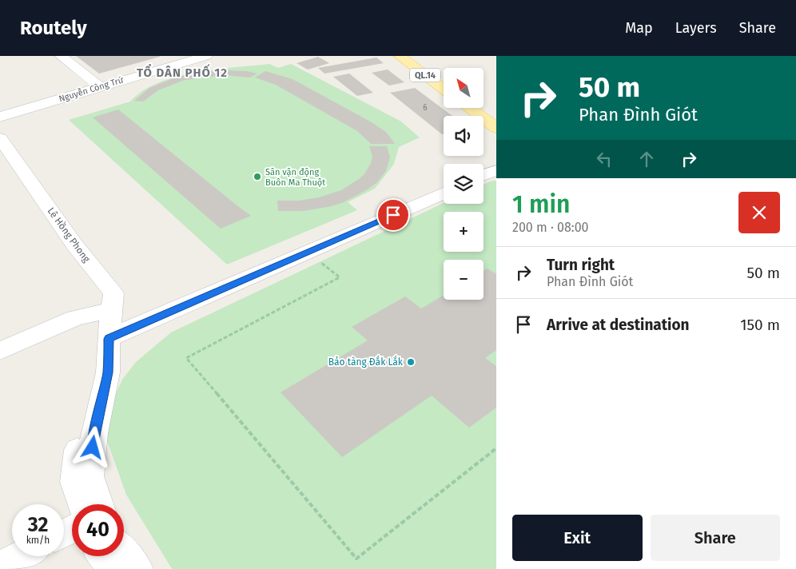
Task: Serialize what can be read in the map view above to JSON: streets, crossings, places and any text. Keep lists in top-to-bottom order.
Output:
{
  "streets": {
    "main road": ["QL.14"],
    "street": ["Nguyễn Công Trứ", "Lê Hồng Phong"]
  },
  "districts": ["TỔ DÂN PHỐ 12"],
  "places": ["Sân vận động Buôn Ma Thuột", "Bảo tàng Đắk Lắk"],
  "house_numbers": ["6"],
  "north": "top left",
  "page": {
    "header": "Routely",
    "nav": ["Map", "Layers", "Share"],
    "turn": ["50 m", "Phan Đình Giót"],
    "map_buttons": ["+", "−"],
    "heading": ["1 min", "200 m · 08:00"],
    "list": [
      {
        "name": "Turn right",
        "note": "Phan Đình Giót",
        "value": "50 m"
      },
      {
        "name": "Arrive at destination",
        "value": "150 m"
      }
    ],
    "speed": "32 km/h",
    "limit": "40",
    "buttons": ["Exit", "Share"]
  }
}
